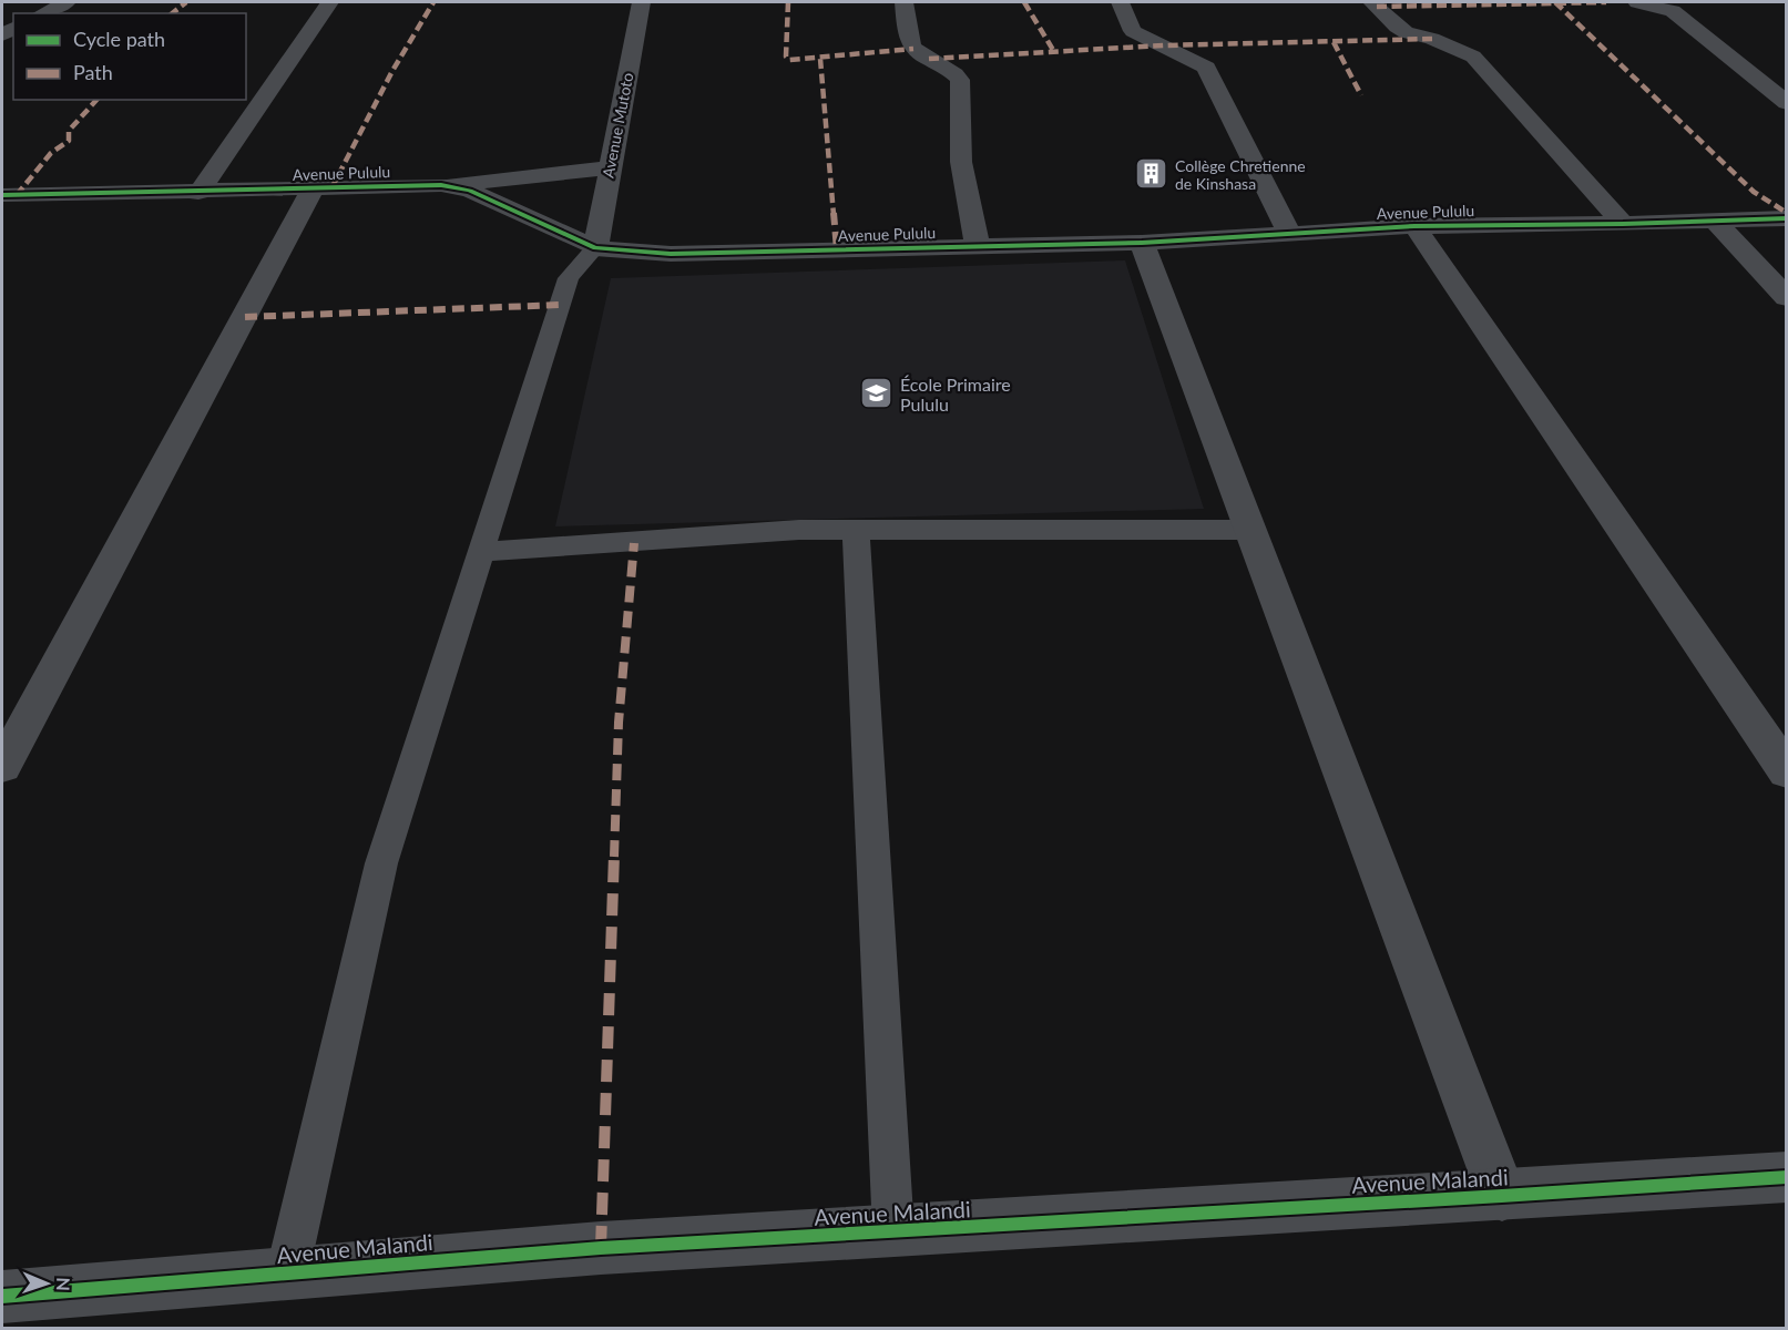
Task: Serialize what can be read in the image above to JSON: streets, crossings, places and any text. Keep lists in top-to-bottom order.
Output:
{
  "streets": {
    "street": ["Avenue Mutoto", "Avenue Pululu", "Avenue Malandi"]
  },
  "crossings": [
    ["Avenue Mutoto", "Avenue Pululu"]
  ],
  "places": {
    "building": ["Collège Chretienne de Kinshasa"],
    "school or university": ["École Primaire Pululu"]
  },
  "legend": ["Cycle path", "Path"],
  "north": "right"
}
